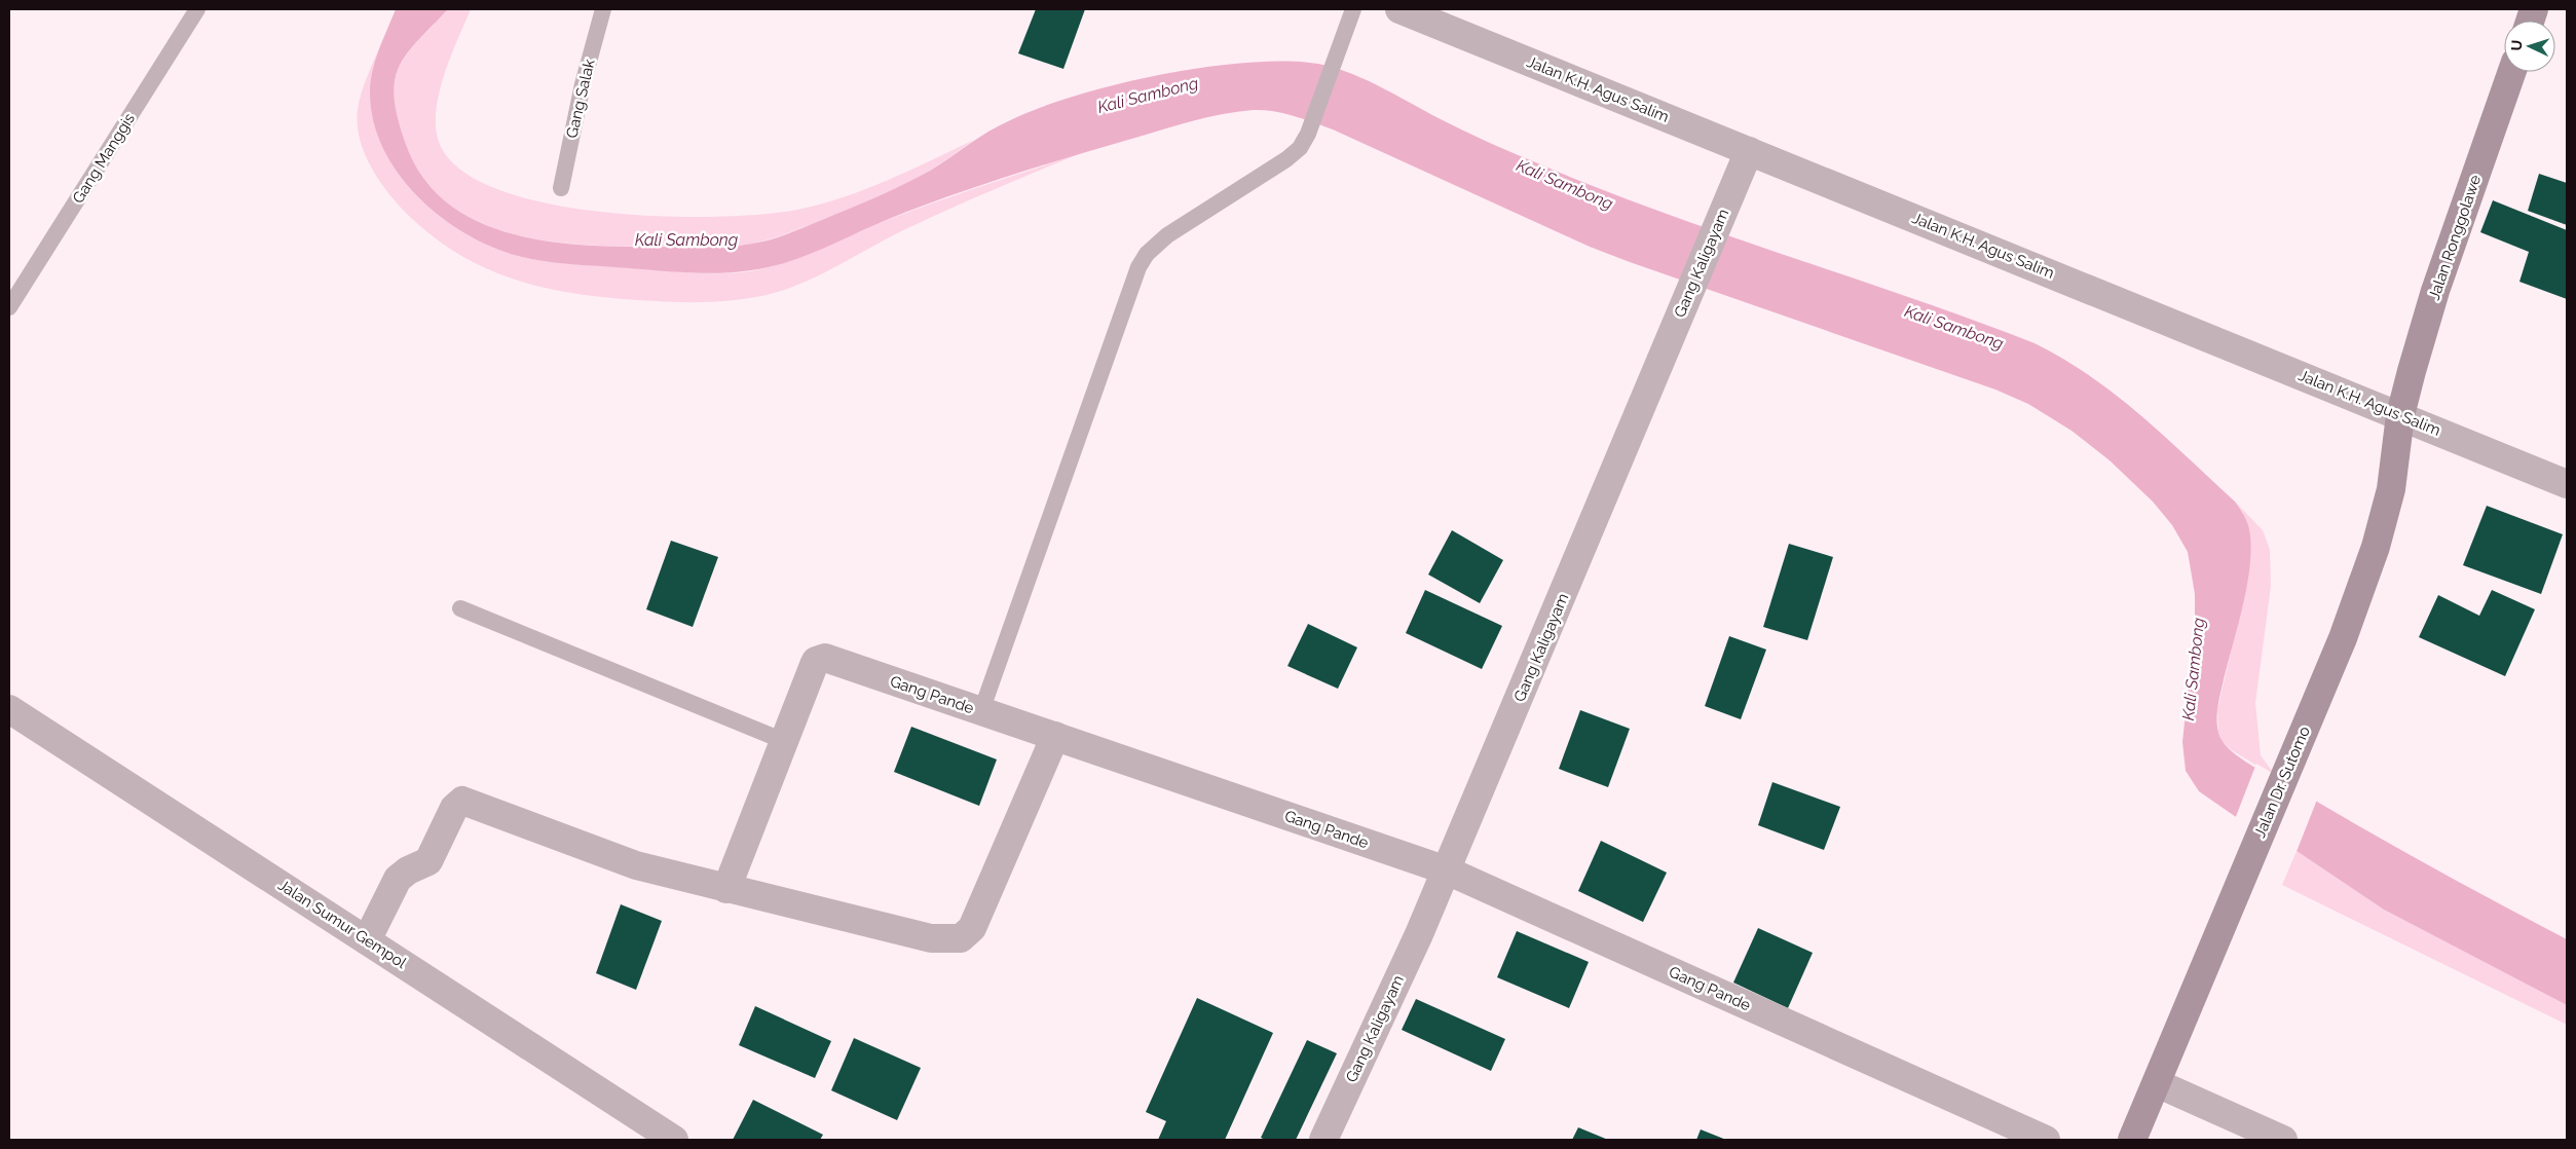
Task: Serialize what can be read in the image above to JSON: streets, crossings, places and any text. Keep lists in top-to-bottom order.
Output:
{
  "streets": {
    "main road": ["Jalan Ronggolawe", "Jalan Dr. Sutomo"],
    "street": [
      "Jalan K.H. Agus Salim",
      "Gang Kaligayam",
      "Gang Pande",
      "Jalan Sumur Gempol"
    ],
    "lane": ["Gang Salak", "Gang Manggis"]
  },
  "crossings": [
    ["Jalan K.H. Agus Salim", "Jalan Ronggolawe"],
    ["Jalan K.H. Agus Salim", "Gang Kaligayam"],
    ["Jalan K.H. Agus Salim", "Jalan Dr. Sutomo"],
    ["Jalan Ronggolawe", "Jalan Dr. Sutomo"],
    ["Gang Kaligayam", "Gang Pande"]
  ],
  "water": ["Kali Sambong"],
  "north": "left"
}
